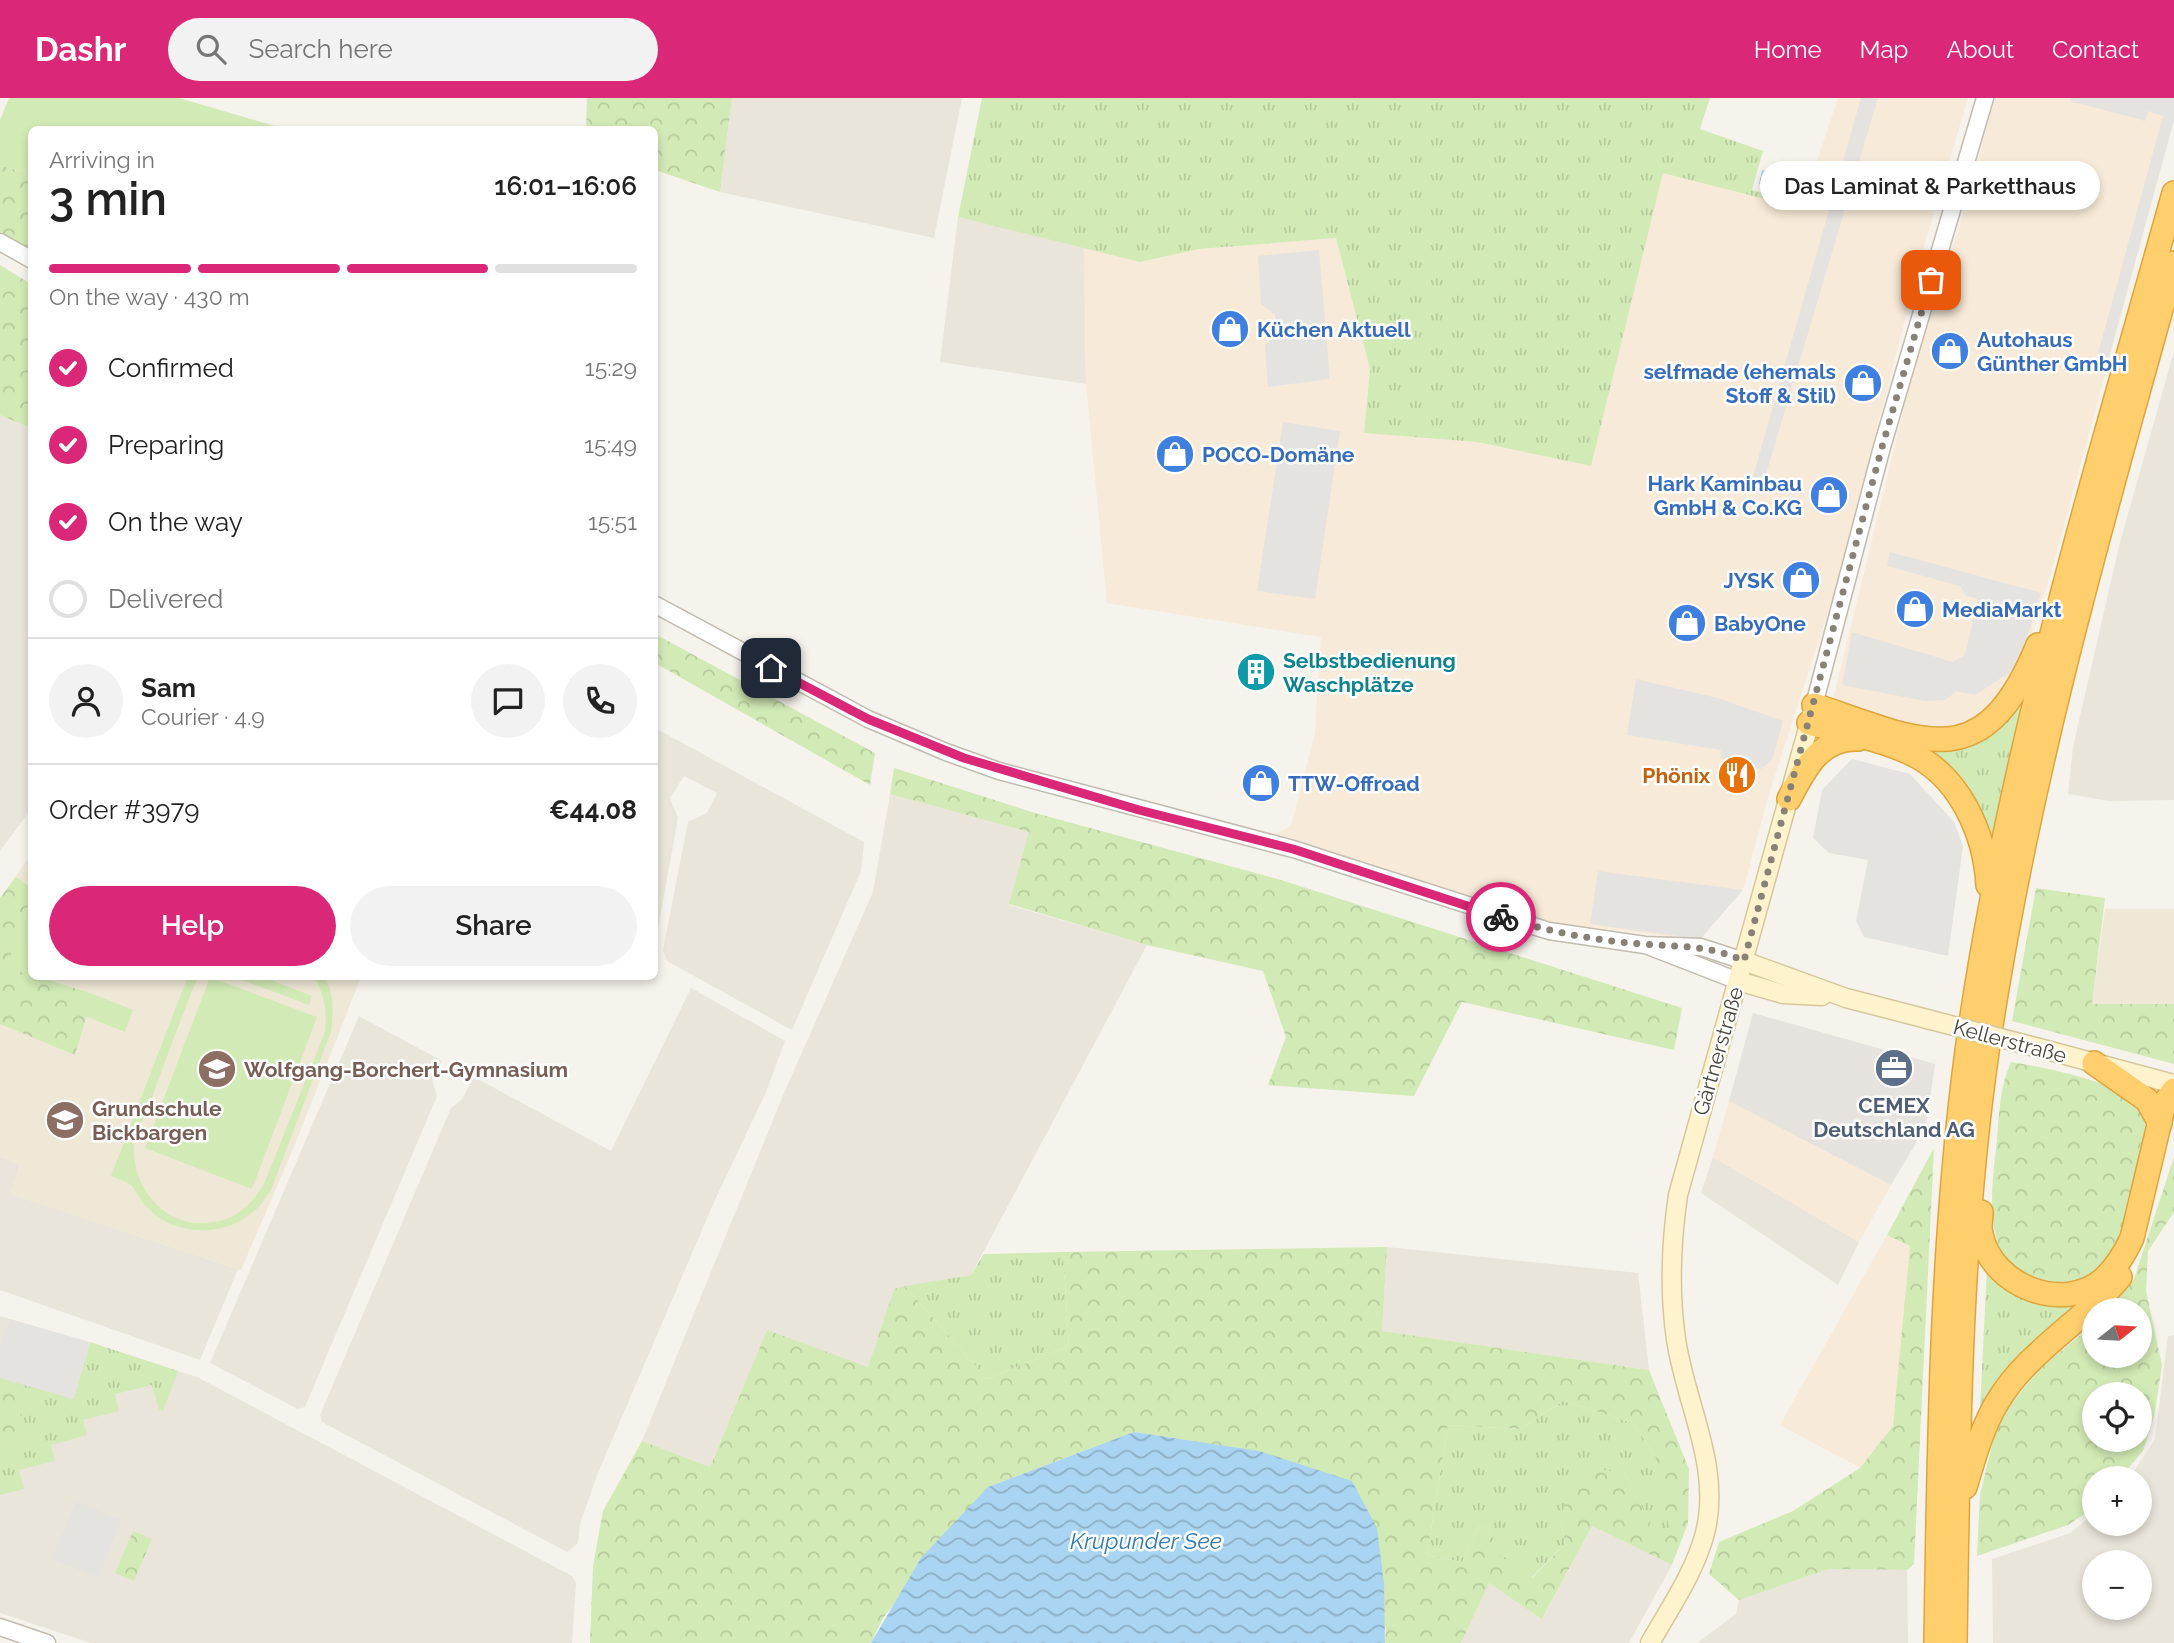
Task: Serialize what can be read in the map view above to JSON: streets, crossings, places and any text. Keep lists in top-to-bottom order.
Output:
{
  "streets": {
    "main road": ["Kellerstraße", "Gärtnerstraße"]
  },
  "crossings": [
    ["Kellerstraße", "Gärtnerstraße"]
  ],
  "water": ["Krupunder See"],
  "places": {
    "other": ["Das Laminat & Parketthaus"],
    "shop": [
      "Küchen Aktuell",
      "Autohaus Günther GmbH",
      "selfmade (ehemals Stoff & Stil)",
      "POCO-Domäne",
      "Hark Kaminbau GmbH & Co.KG",
      "JYSK",
      "MediaMarkt",
      "BabyOne",
      "TTW-Offroad"
    ],
    "building": ["Selbstbedienung Waschplätze"],
    "restaurant": ["Phönix"],
    "office": ["CEMEX Deutschland AG"],
    "school or university": ["Wolfgang-Borchert-Gymnasium", "Grundschule Bickbargen"]
  },
  "north": "right",
  "page": {
    "header": "Dashr",
    "search": "Search here",
    "nav": [
      "Home",
      "Map",
      "About",
      "Contact"
    ],
    "heading": ["3 min", "Arriving in", "16:01–16:06"],
    "panel": [
      "Sam",
      "Courier · 4.9",
      "Order #3979",
      "€44.08"
    ],
    "bubble": "Das Laminat & Parketthaus",
    "bar": "On the way · 430 m",
    "list": [
      ["Confirmed", "15:29"],
      ["Preparing", "15:49"],
      ["On the way", "15:51"],
      "Delivered"
    ],
    "buttons": ["Help", "Share"],
    "map_buttons": ["+", "−"]
  }
}
